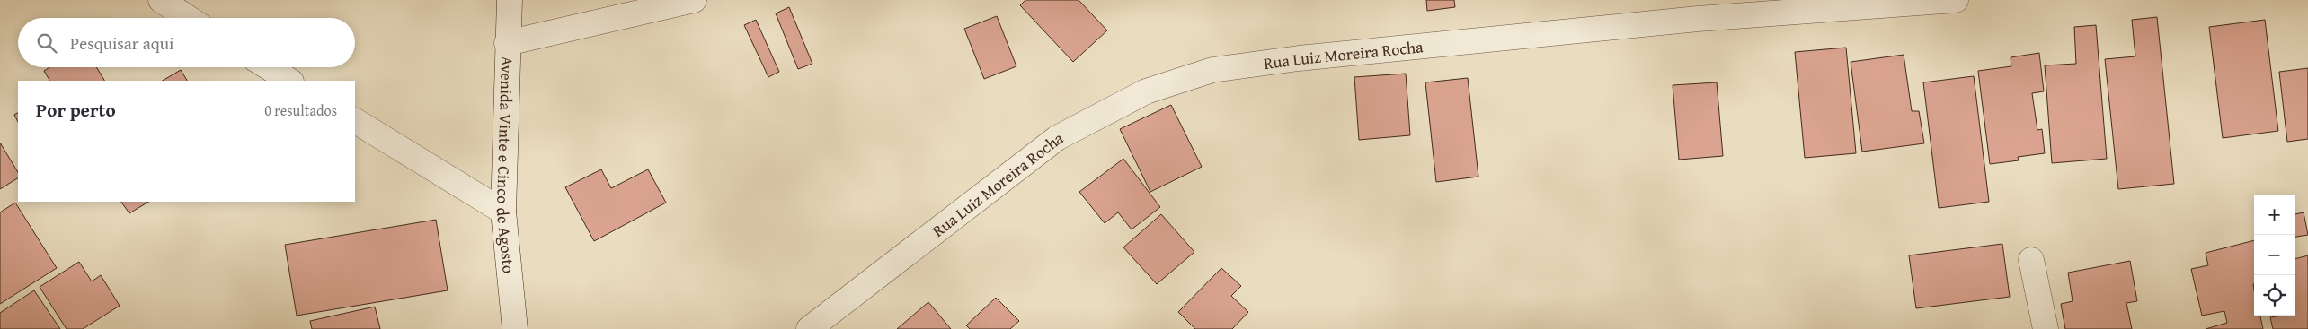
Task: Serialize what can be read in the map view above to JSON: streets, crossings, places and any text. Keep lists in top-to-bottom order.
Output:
{
  "streets": {
    "street": ["Rua Luiz Moreira Rocha", "Avenida Vinte e Cinco de Agosto"]
  },
  "page": {
    "search": "Pesquisar aqui",
    "heading": ["Por perto", "0 resultados"],
    "map_buttons": ["+", "−"]
  }
}
